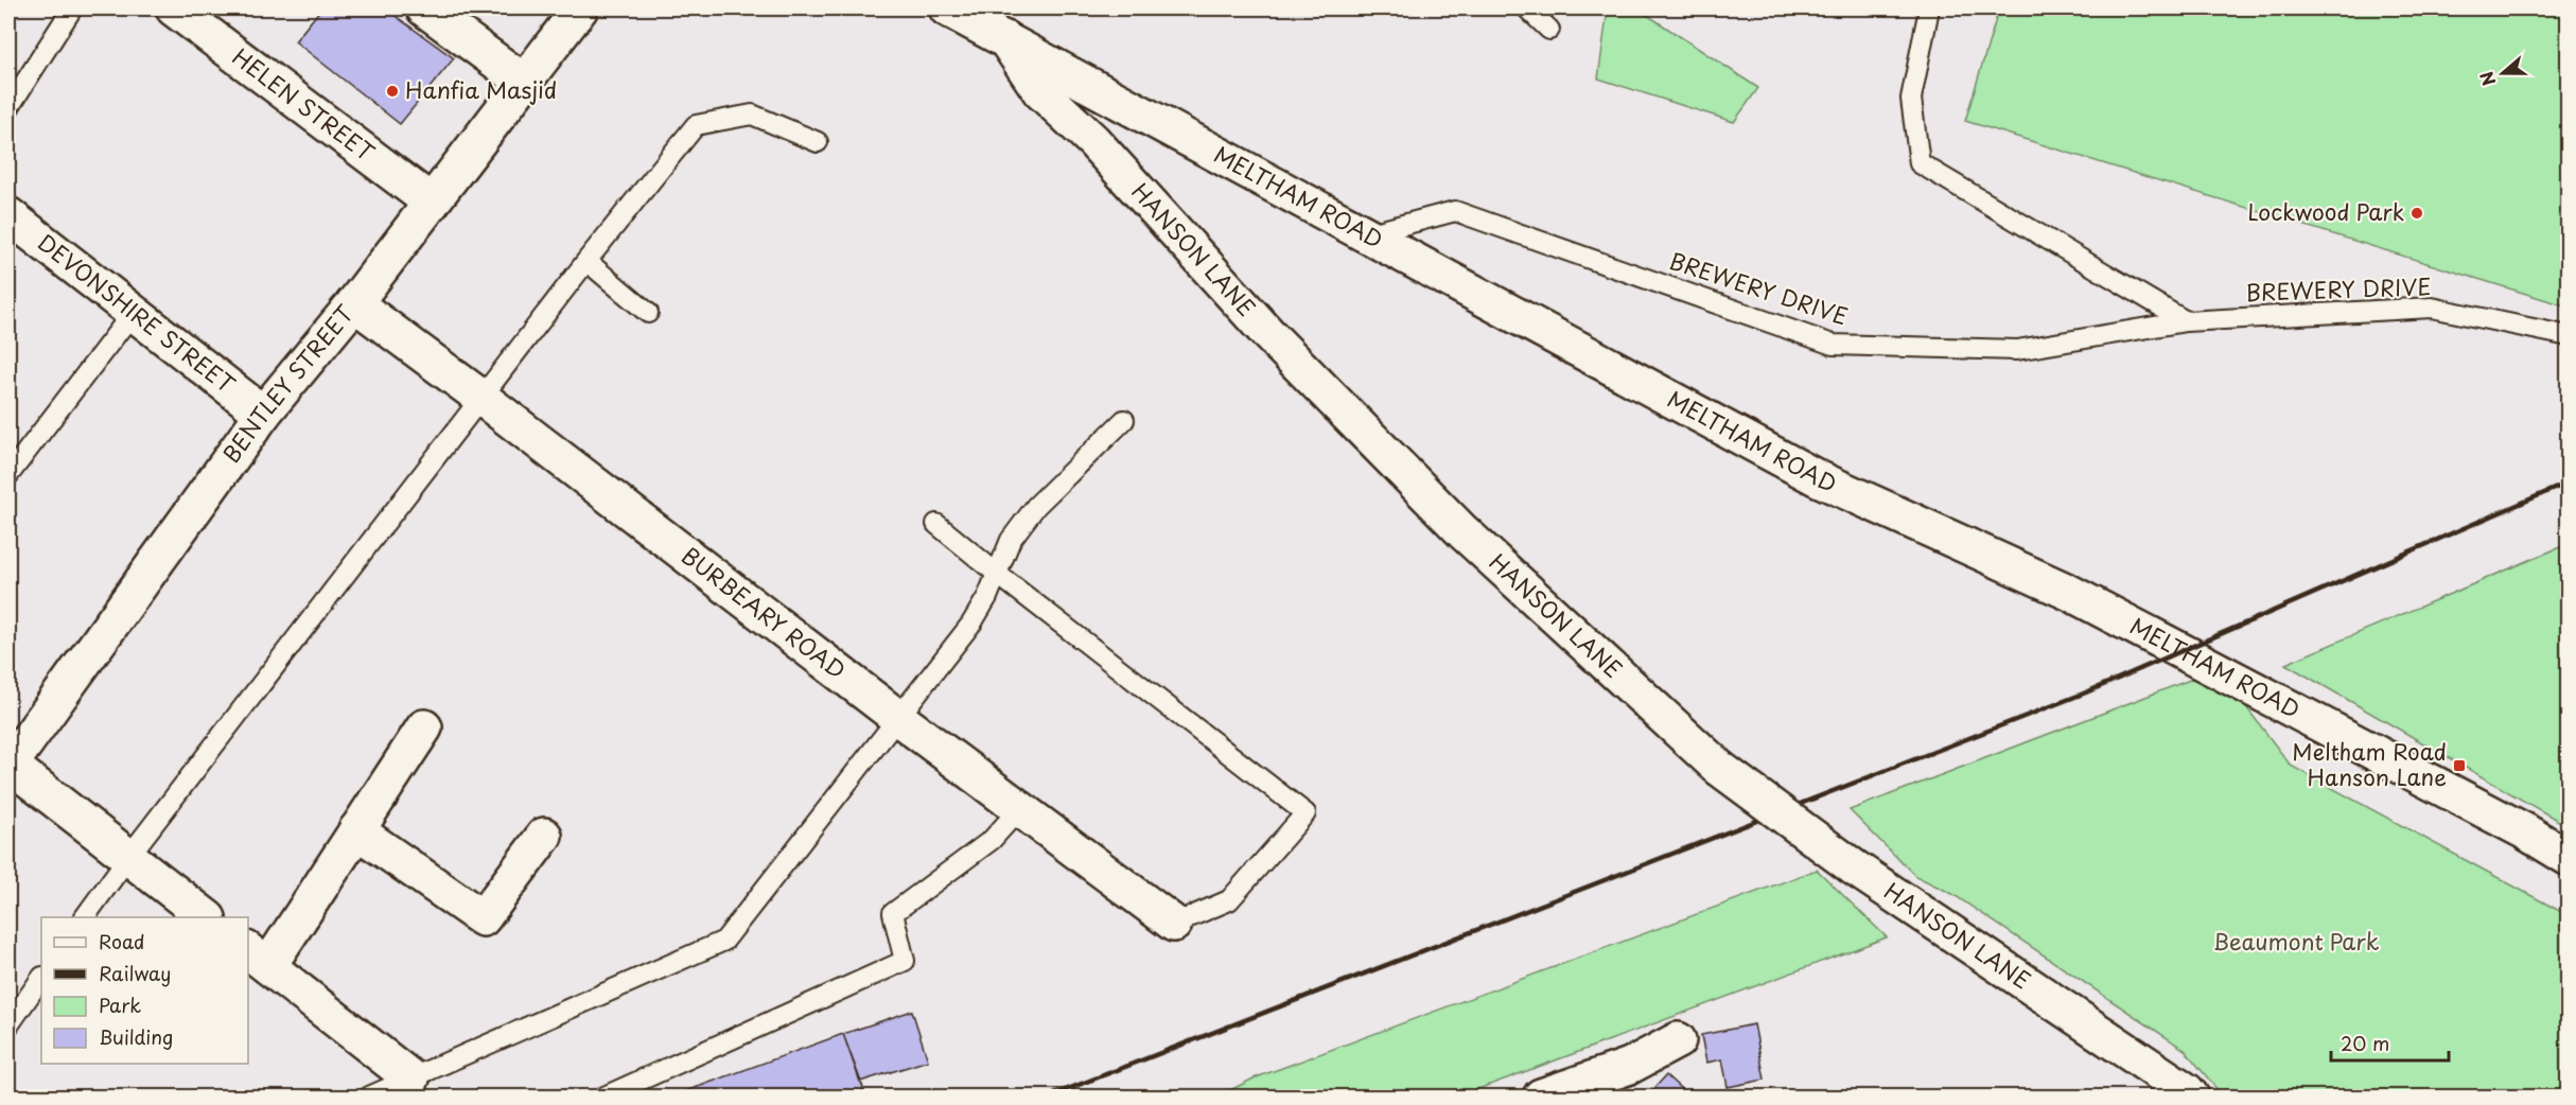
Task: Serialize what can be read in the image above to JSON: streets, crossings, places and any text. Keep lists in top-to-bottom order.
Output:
{
  "streets": {
    "street": [
      "HELEN STREET",
      "MELTHAM ROAD",
      "HANSON LANE",
      "DEVONSHIRE STREET",
      "BENTLEY STREET",
      "BURBEARY ROAD"
    ],
    "lane": ["BREWERY DRIVE"]
  },
  "crossings": [
    ["HELEN STREET", "BENTLEY STREET"],
    ["MELTHAM ROAD", "HANSON LANE"],
    ["MELTHAM ROAD", "BREWERY DRIVE"],
    ["DEVONSHIRE STREET", "BENTLEY STREET"],
    ["BENTLEY STREET", "BURBEARY ROAD"]
  ],
  "parks": ["Beaumont Park"],
  "places": {
    "other": ["Hanfia Masjid", "Lockwood Park"],
    "transit": ["Meltham Road Hanson Lane"]
  },
  "legend": [
    "Road",
    "Railway",
    "Park",
    "Building"
  ],
  "scale_bar": "20 m",
  "north": "left"
}
